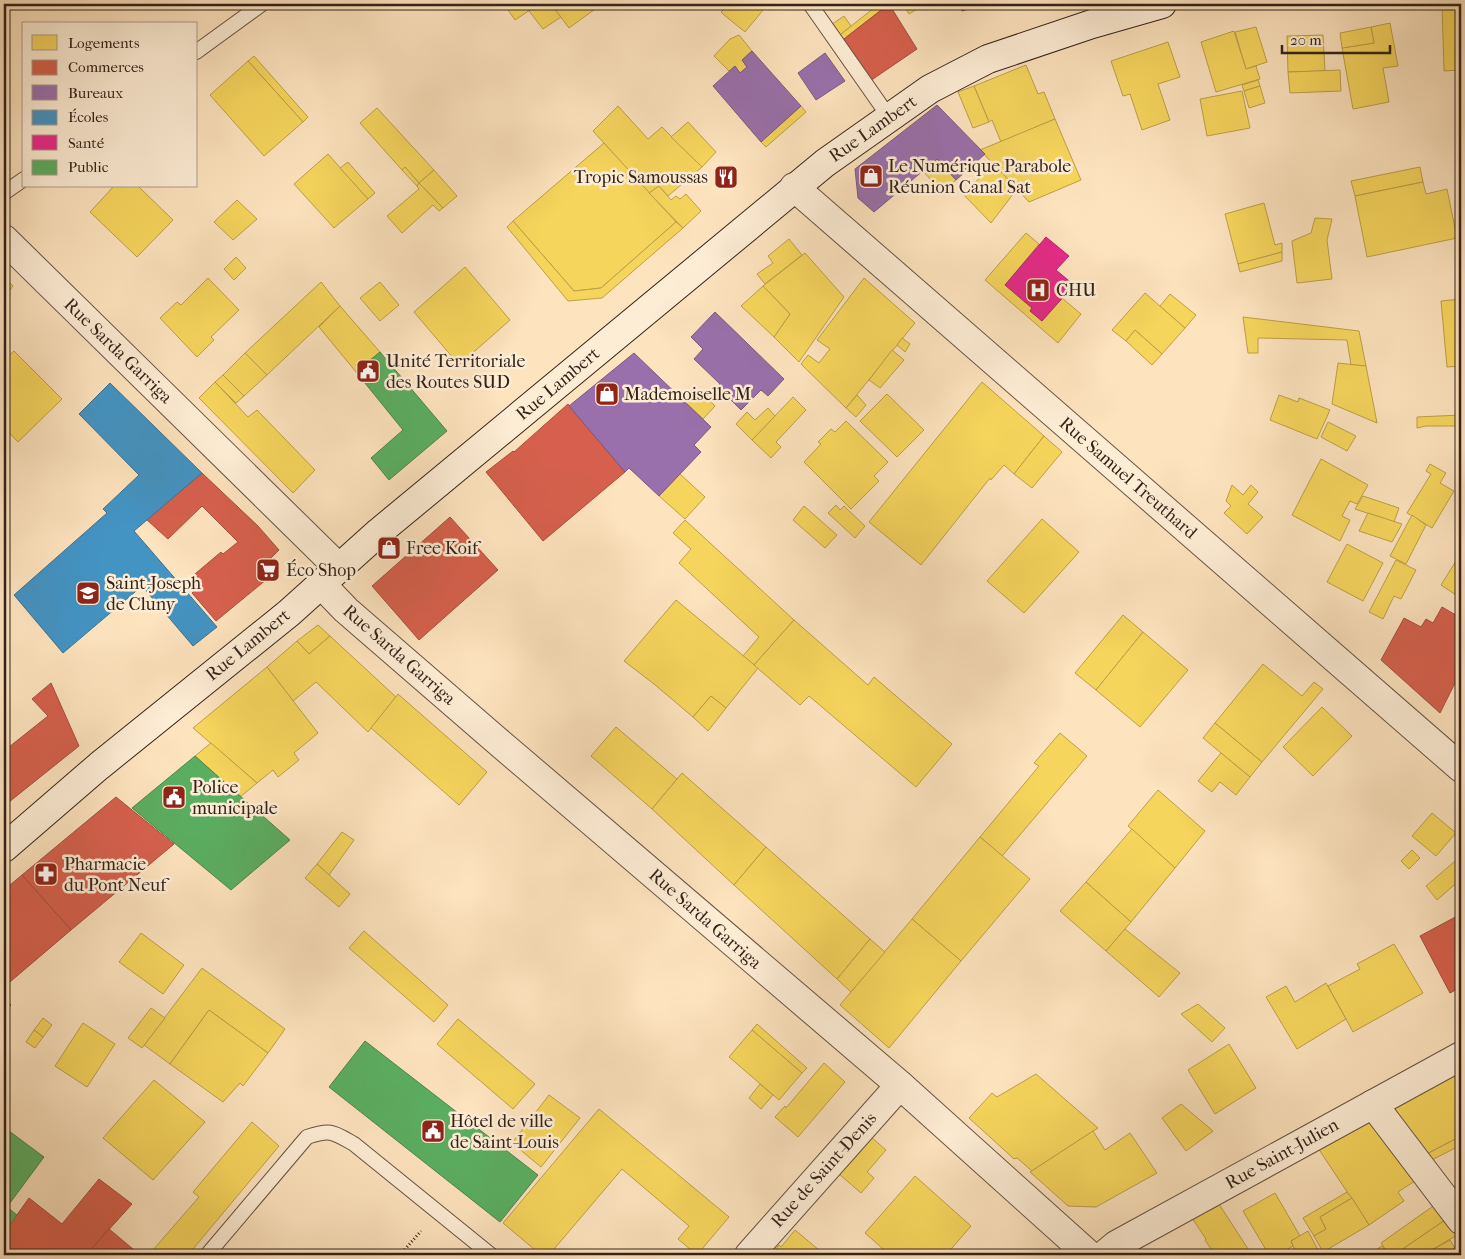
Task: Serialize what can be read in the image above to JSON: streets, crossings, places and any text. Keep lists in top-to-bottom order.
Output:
{
  "streets": {
    "street": [
      "Rue Lambert",
      "Rue Sarda Garriga",
      "Rue Samuel Treuthard",
      "Rue Saint-Julien",
      "Rue de Saint-Denis"
    ]
  },
  "crossings": [
    ["Rue Lambert", "Rue Sarda Garriga"],
    ["Rue Lambert", "Rue Samuel Treuthard"],
    ["Rue Sarda Garriga", "Rue de Saint-Denis"]
  ],
  "places": {
    "shop": ["Le Numérique Parabole Réunion Canal Sat", "Mademoiselle M", "Free Koif"],
    "restaurant": ["Tropic Samoussas"],
    "hospital": ["CHU"],
    "public building": ["Unité Territoriale des Routes SUD", "Police municipale", "Hôtel de ville de Saint-Louis"],
    "supermarket": ["Éco Shop"],
    "school or university": ["Saint-Joseph de Cluny"],
    "pharmacy": ["Pharmacie du Pont Neuf"]
  },
  "legend": [
    "Logements",
    "Commerces",
    "Bureaux",
    "Écoles",
    "Santé",
    "Public"
  ],
  "scale_bar": "20 m"
}
